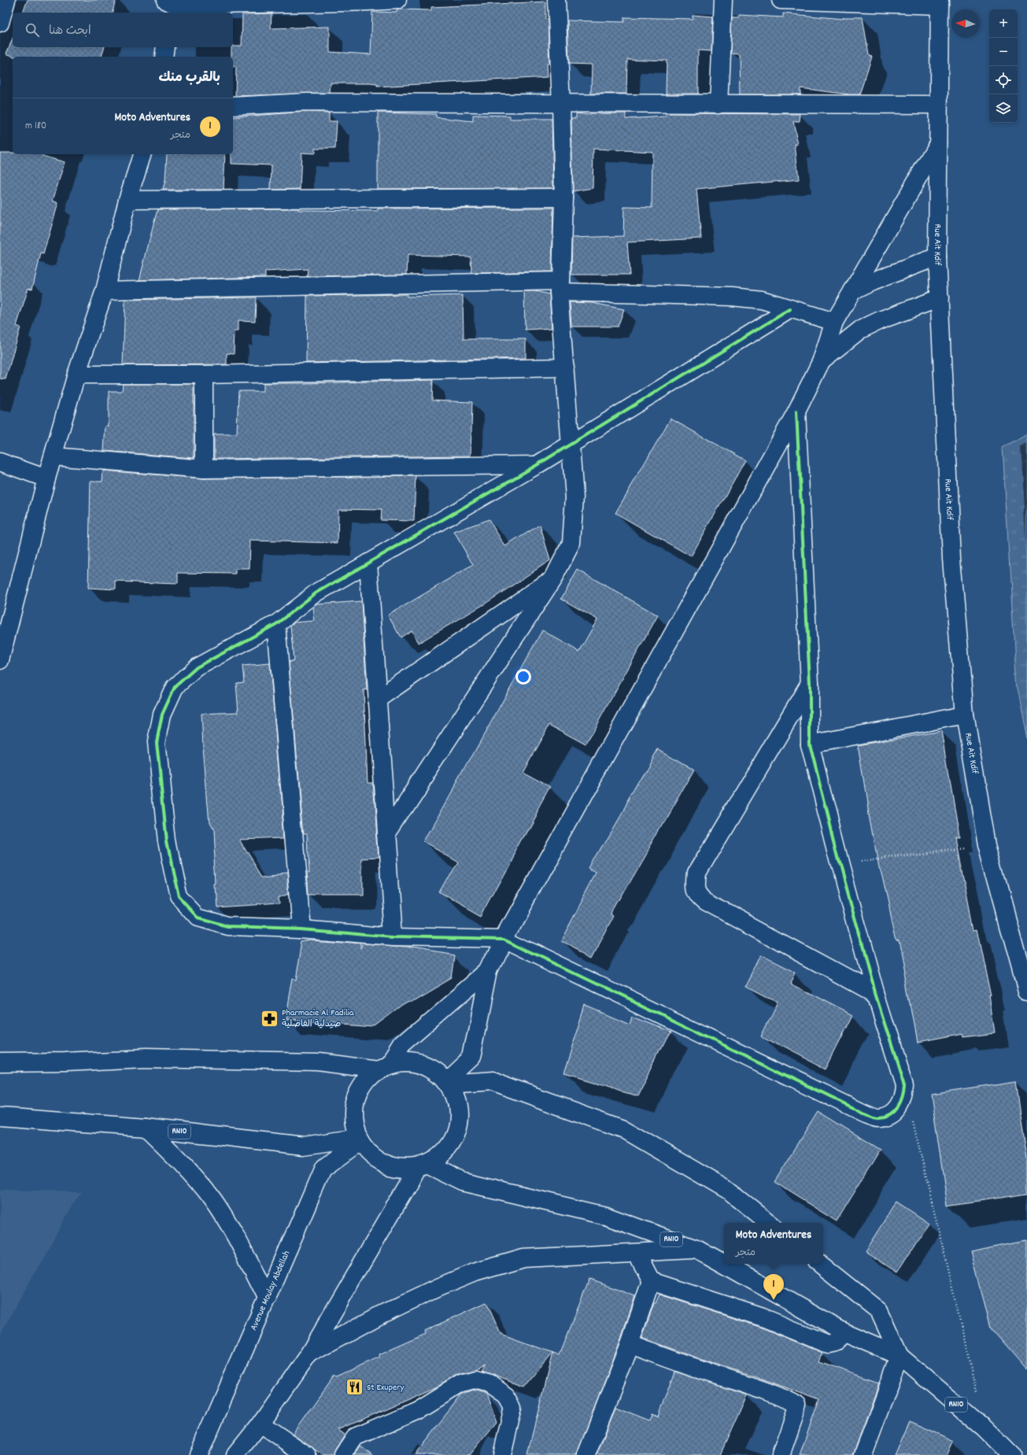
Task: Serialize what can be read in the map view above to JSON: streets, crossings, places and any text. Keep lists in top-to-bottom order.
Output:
{
  "streets": {
    "street": ["Rue Ait Kdif", "RN10", "Avenue Moulay Abdellah"]
  },
  "crossings": [
    ["RN10", "Avenue Moulay Abdellah"]
  ],
  "places": {
    "pharmacy": ["Pharmacie Al Fadilia صيدلية الفاضلية"],
    "restaurant": ["St Exupery"]
  },
  "north": "left",
  "page": {
    "map_buttons": ["+", "−"],
    "search": "ابحث هنا",
    "heading": "بالقرب منك",
    "list": [
      {
        "mark": "1",
        "name": "Moto Adventures",
        "note": "متجر",
        "value": "180 m"
      }
    ],
    "popup": ["Moto Adventures", "متجر"],
    "pins": "1"
  }
}
